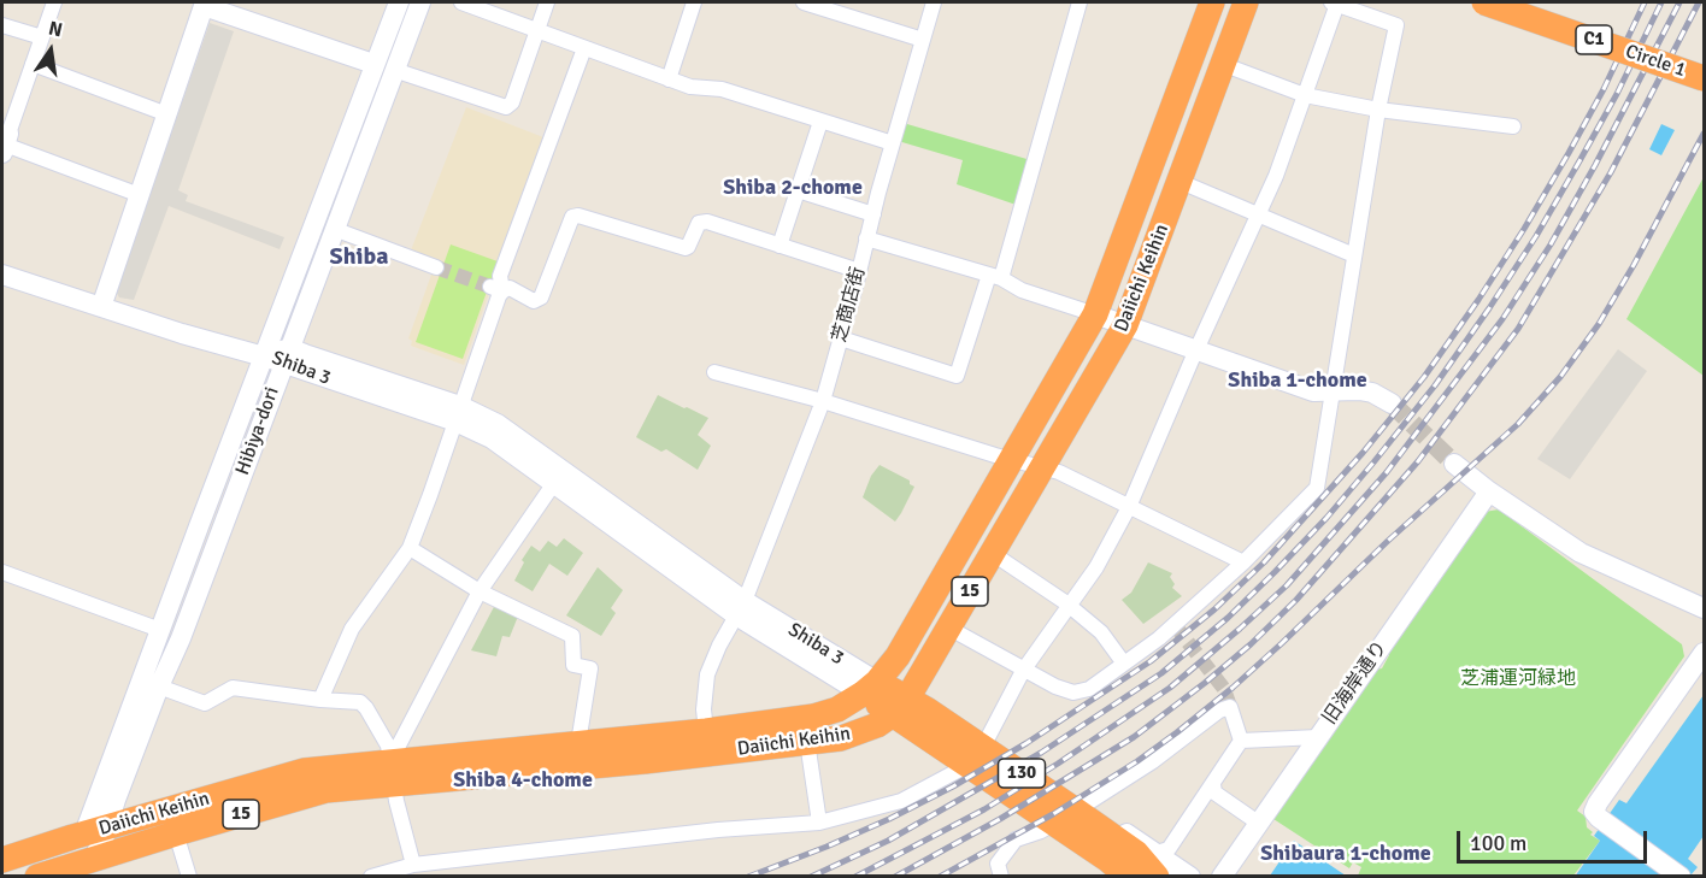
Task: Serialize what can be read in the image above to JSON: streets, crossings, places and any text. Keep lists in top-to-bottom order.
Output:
{
  "streets": {
    "highway": [
      "C1",
      "Circle 1",
      "Daiichi Keihin",
      "15",
      "130"
    ],
    "street": [
      "芝商店街",
      "Shiba 3",
      "Hibiya-dori",
      "旧海岸通り"
    ]
  },
  "crossings": [
    ["Daiichi Keihin", "芝商店街"],
    ["Daiichi Keihin", "Shiba 3"],
    ["Daiichi Keihin", "Hibiya-dori"],
    ["Daiichi Keihin", "130"],
    ["芝商店街", "Shiba 3"],
    ["Shiba 3", "Hibiya-dori"],
    ["Shiba 3", "130"]
  ],
  "districts": [
    "Shiba 2-chome",
    "Shiba",
    "Shiba 1-chome",
    "Shiba 4-chome",
    "Shibaura 1-chome"
  ],
  "parks": ["芝浦運河緑地"],
  "scale_bar": "100 m",
  "north": "top"
}
